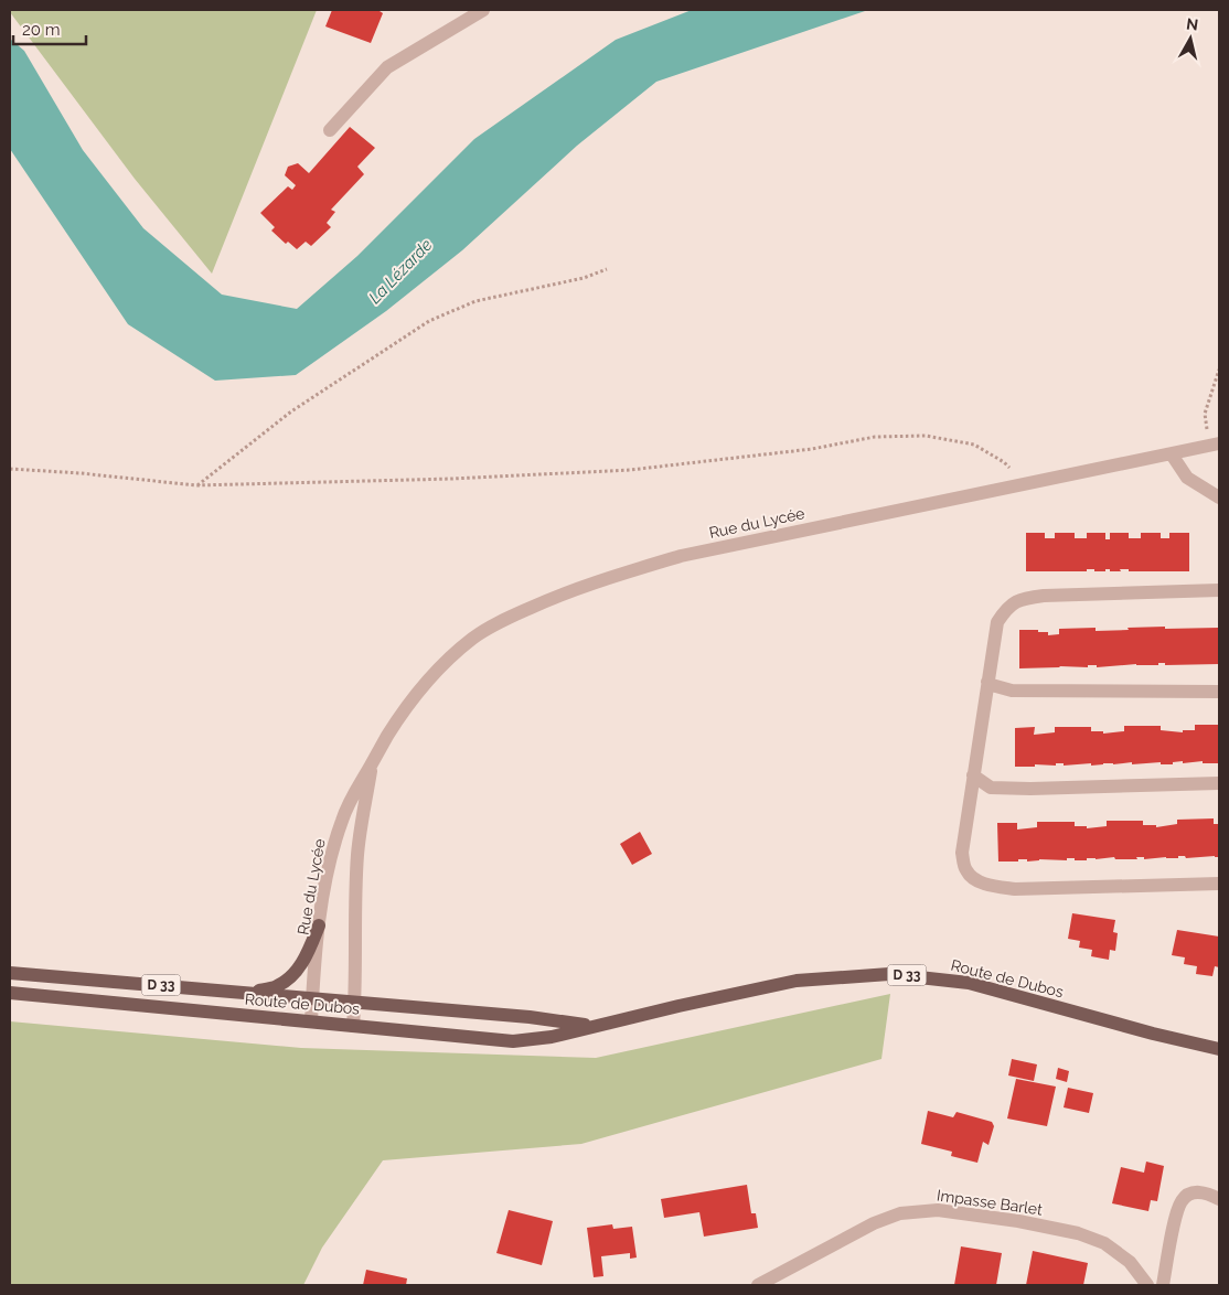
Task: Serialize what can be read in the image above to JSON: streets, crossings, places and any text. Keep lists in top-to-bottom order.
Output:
{
  "streets": {
    "main road": ["D 33", "Route de Dubos"],
    "street": ["Rue du Lycée", "Impasse Barlet"]
  },
  "crossings": [
    ["Rue du Lycée", "Route de Dubos"]
  ],
  "water": ["La Lézarde"],
  "scale_bar": "20 m",
  "north": "top"
}
